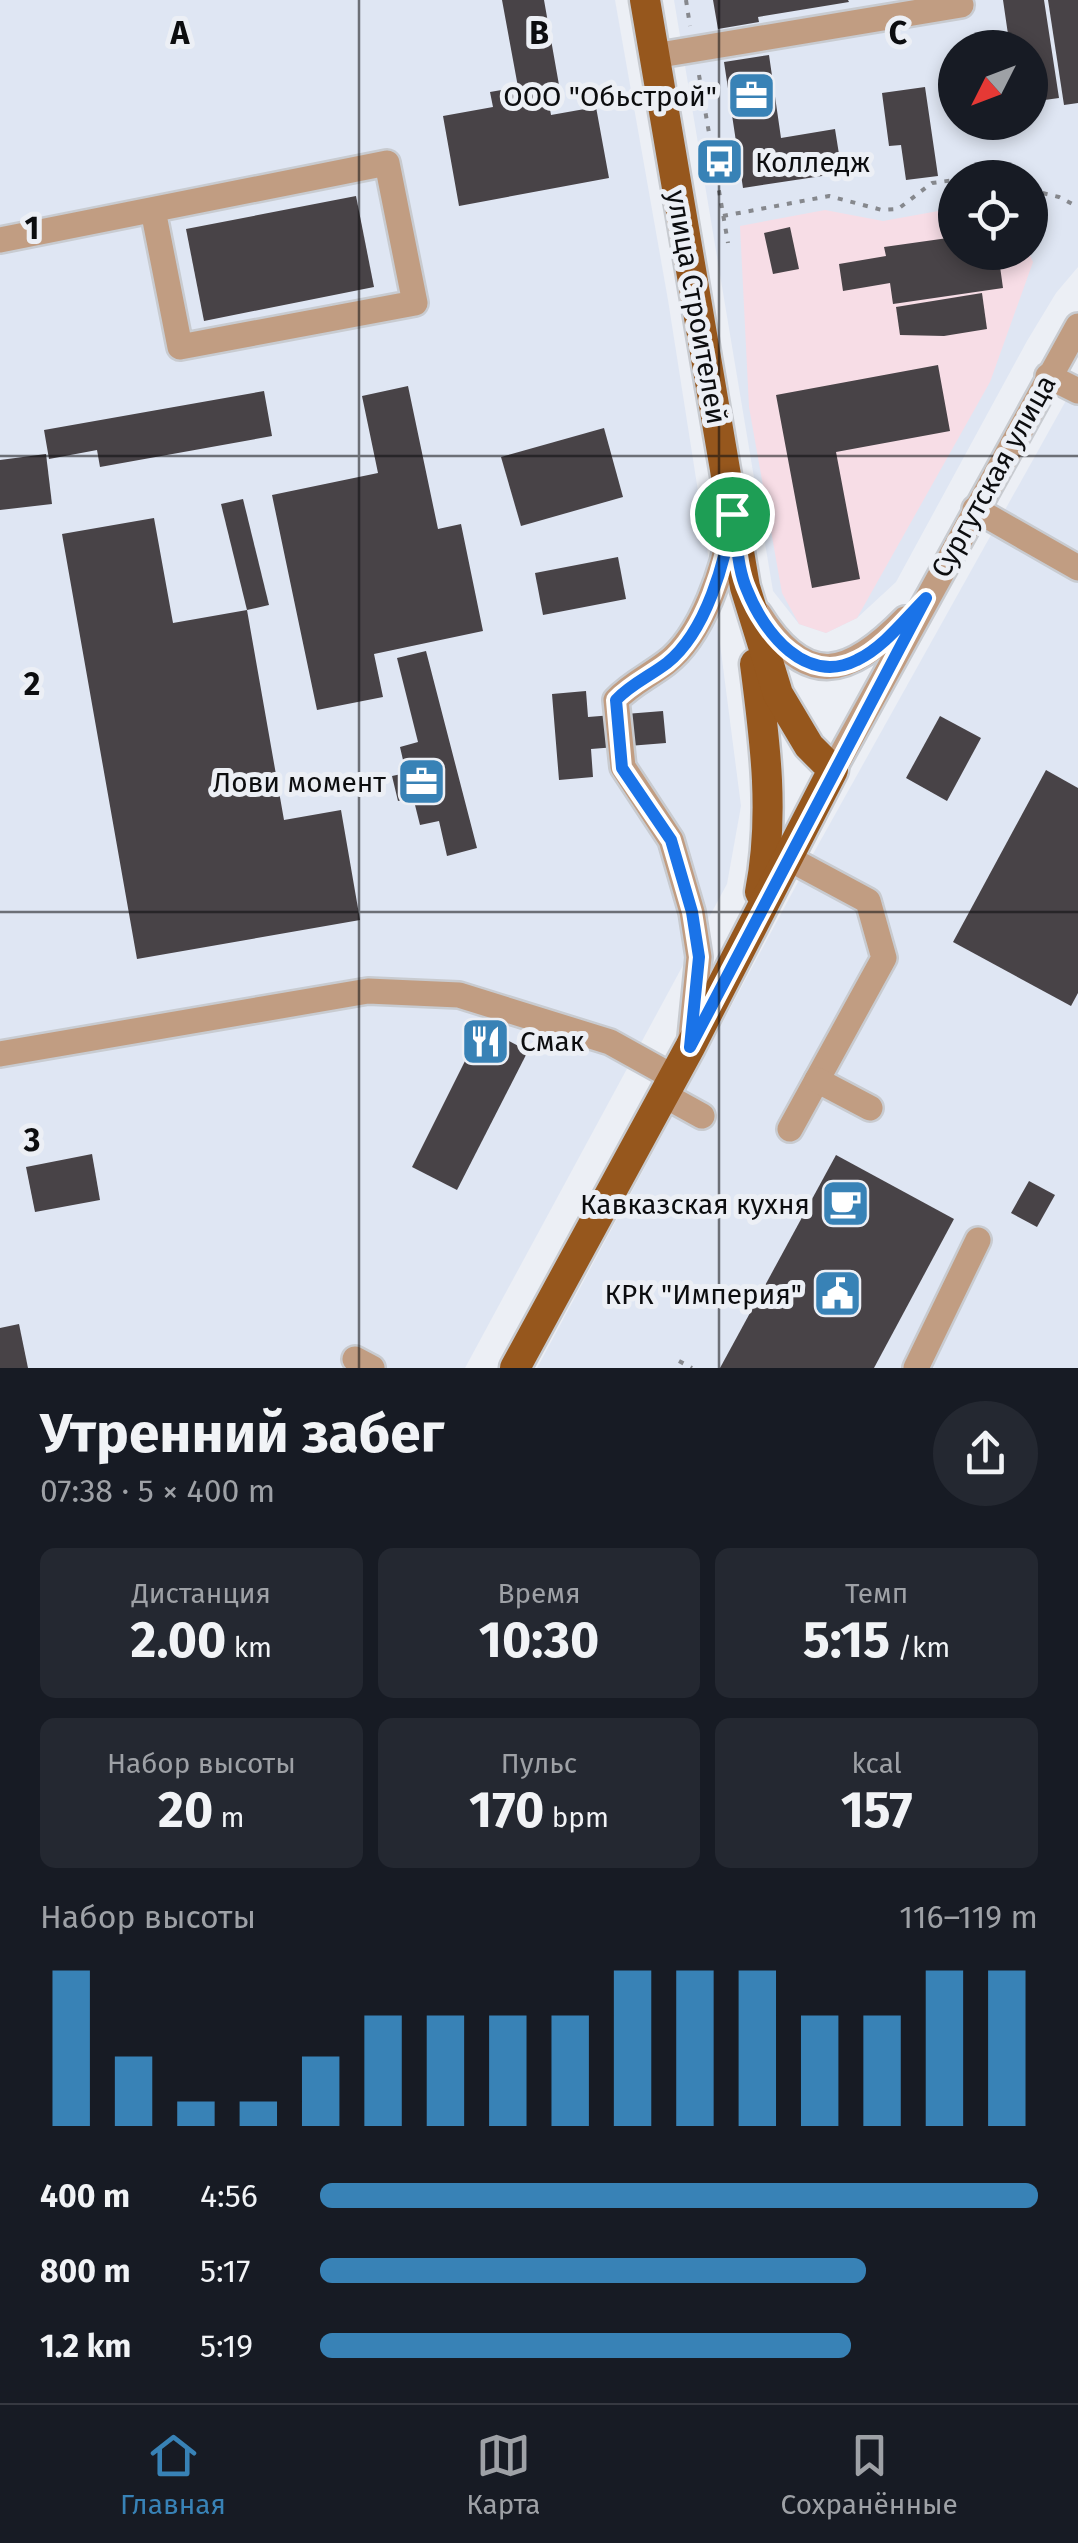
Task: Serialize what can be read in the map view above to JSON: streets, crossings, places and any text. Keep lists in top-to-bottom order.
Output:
{
  "streets": {
    "main road": ["улица Строителей", "Сургутская улица"]
  },
  "crossings": [
    ["улица Строителей", "Сургутская улица"]
  ],
  "places": {
    "office": ["ООО \"Обьстрой\"", "Лови момент"],
    "bus stop": ["Колледж"],
    "restaurant": ["Смак"],
    "cafe": ["Кавказская кухня"],
    "public building": ["КРК \"Империя\""]
  },
  "north": "bottom left",
  "page": {
    "heading": ["Утренний забег", "07:38 · 5 × 400 m"],
    "stats": [
      ["Дистанция", "2.00 km"],
      ["Время", "10:30"],
      ["Темп", "5:15 /km"],
      ["Набор высоты", "20 m"],
      ["Пульс", "170 bpm"],
      ["kcal", "157"]
    ],
    "chart": ["Набор высоты", "116–119 m"],
    "list": [
      {
        "name": "400 m",
        "note": "4:56"
      },
      {
        "name": "800 m",
        "note": "5:17"
      },
      {
        "name": "1.2 km",
        "note": "5:19"
      }
    ],
    "tabs": ["Главная", "Карта", "Сохранённые"]
  },
  "grid": {
    "columns": ["A", "B", "C"],
    "rows": ["1", "2", "3"]
  }
}
